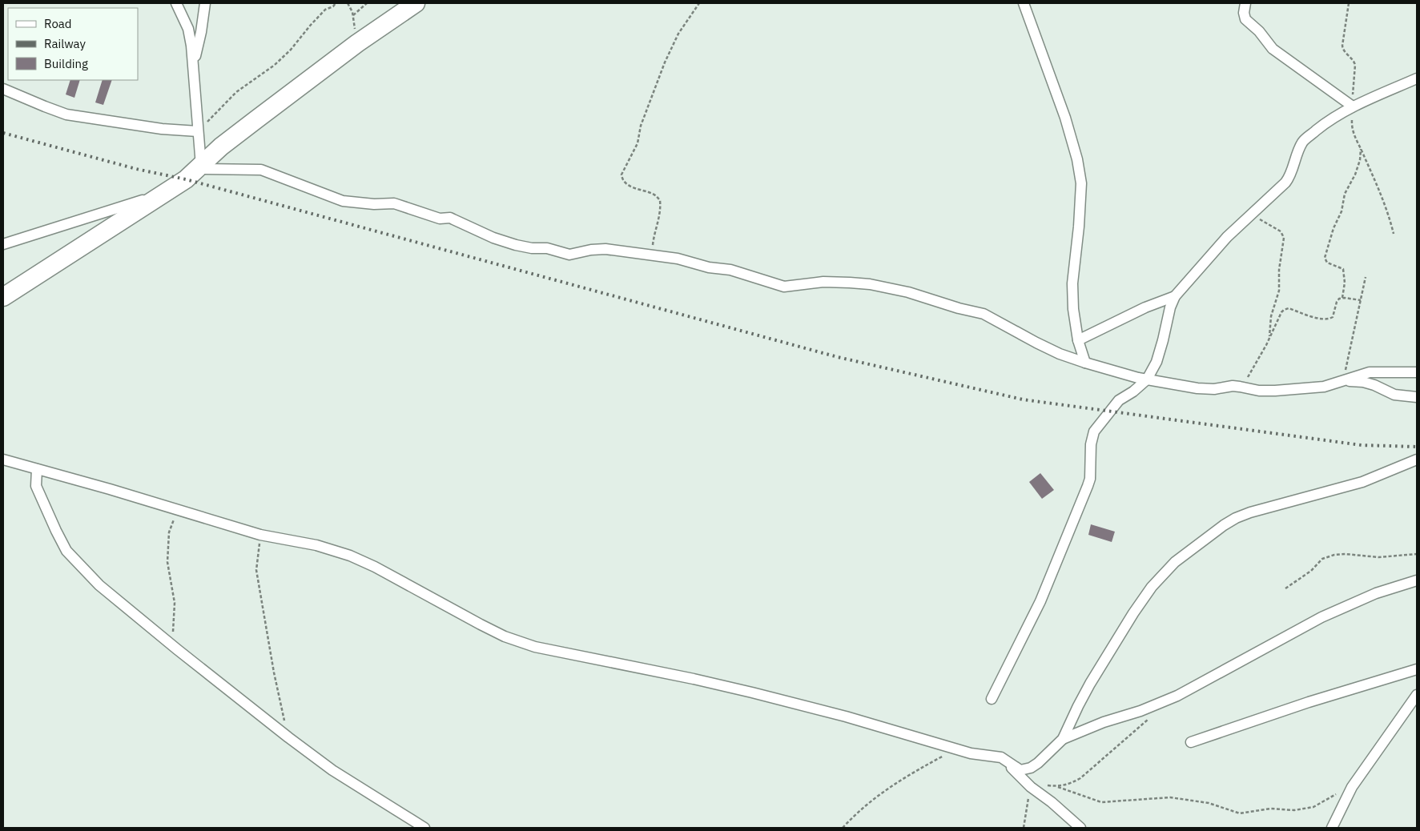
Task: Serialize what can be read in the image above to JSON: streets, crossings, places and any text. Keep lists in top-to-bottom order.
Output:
{
  "legend": ["Road", "Railway", "Building"]
}
